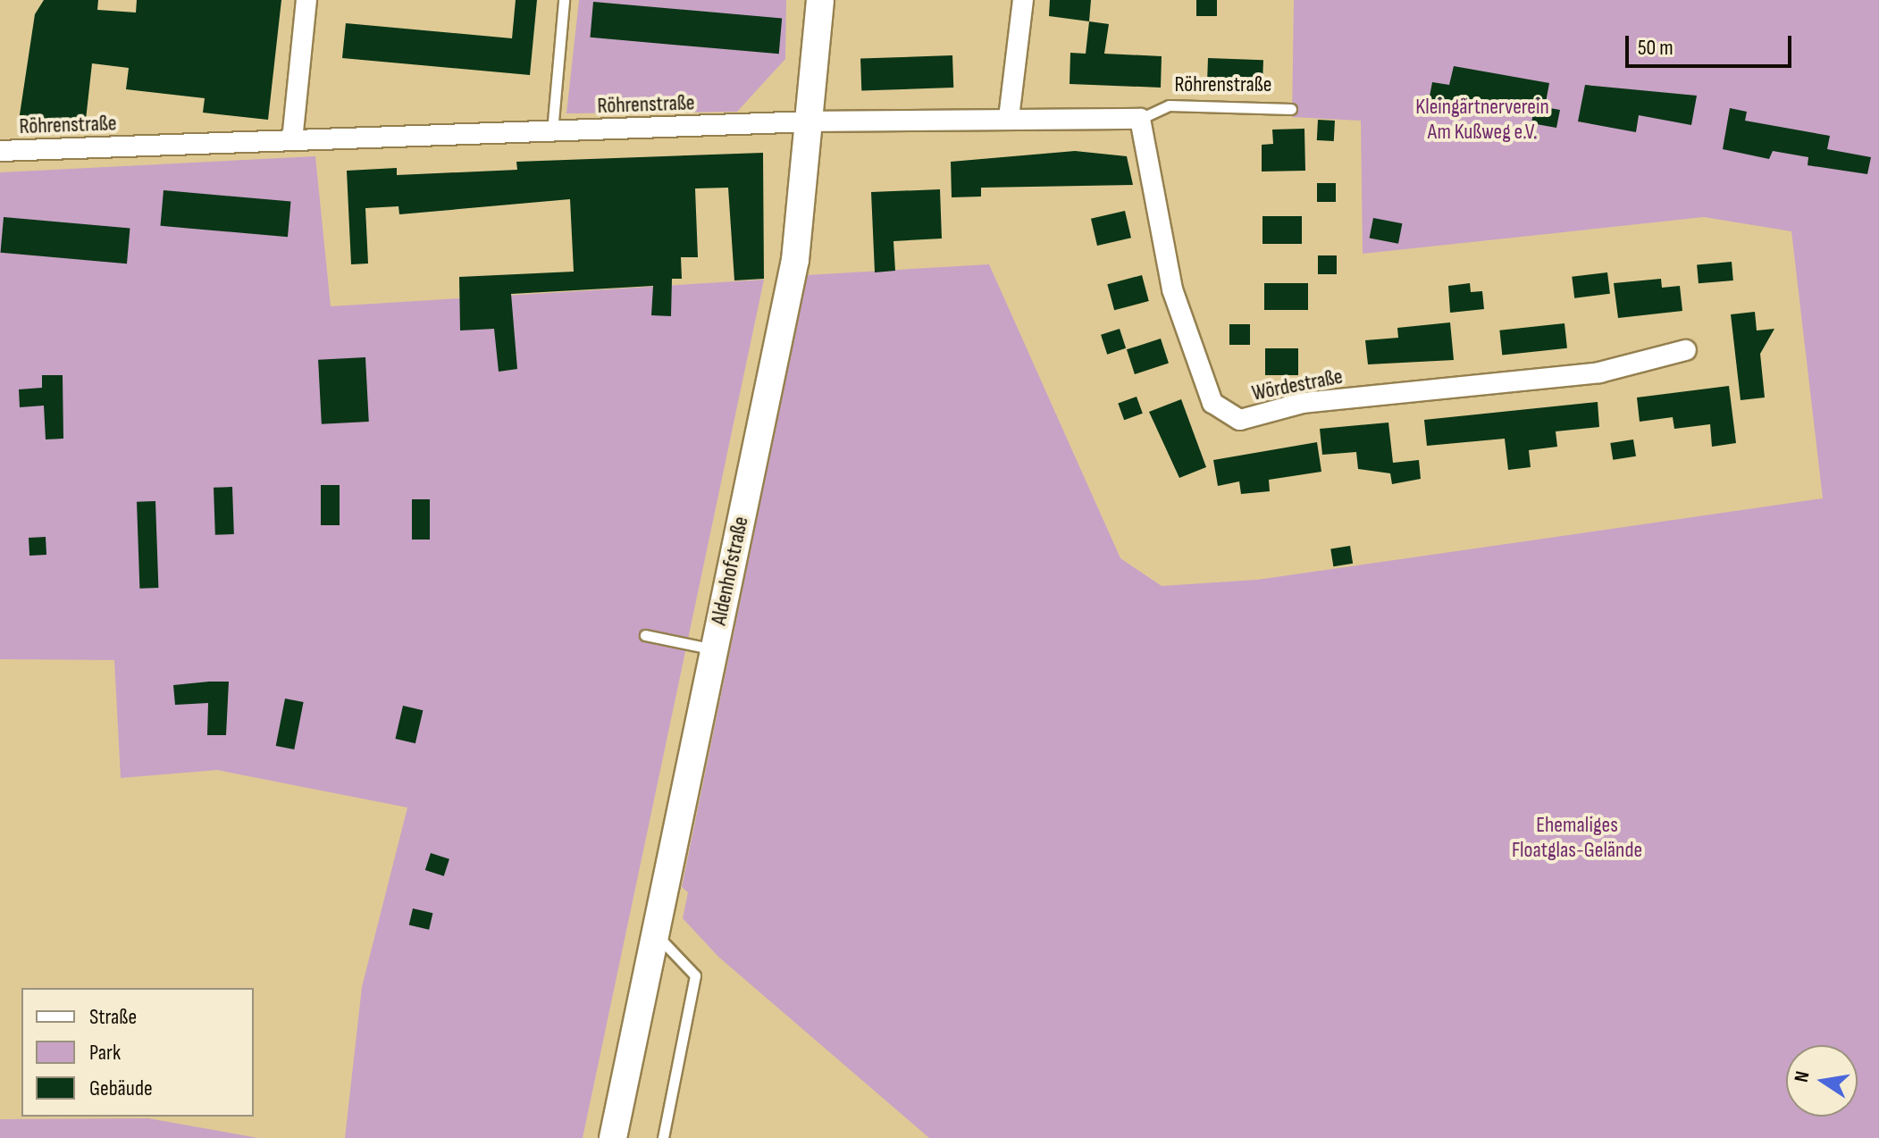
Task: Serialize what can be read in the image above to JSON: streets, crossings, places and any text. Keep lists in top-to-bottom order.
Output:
{
  "streets": {
    "street": ["Röhrenstraße", "Wördestraße", "Aldenhofstraße"]
  },
  "crossings": [
    ["Röhrenstraße", "Wördestraße"],
    ["Röhrenstraße", "Aldenhofstraße"]
  ],
  "parks": ["Kleingärtnerverein Am Kußweg e.V.", "Ehemaliges Floatglas-Gelände"],
  "legend": ["Straße", "Park", "Gebäude"],
  "scale_bar": "50 m",
  "north": "left"
}
